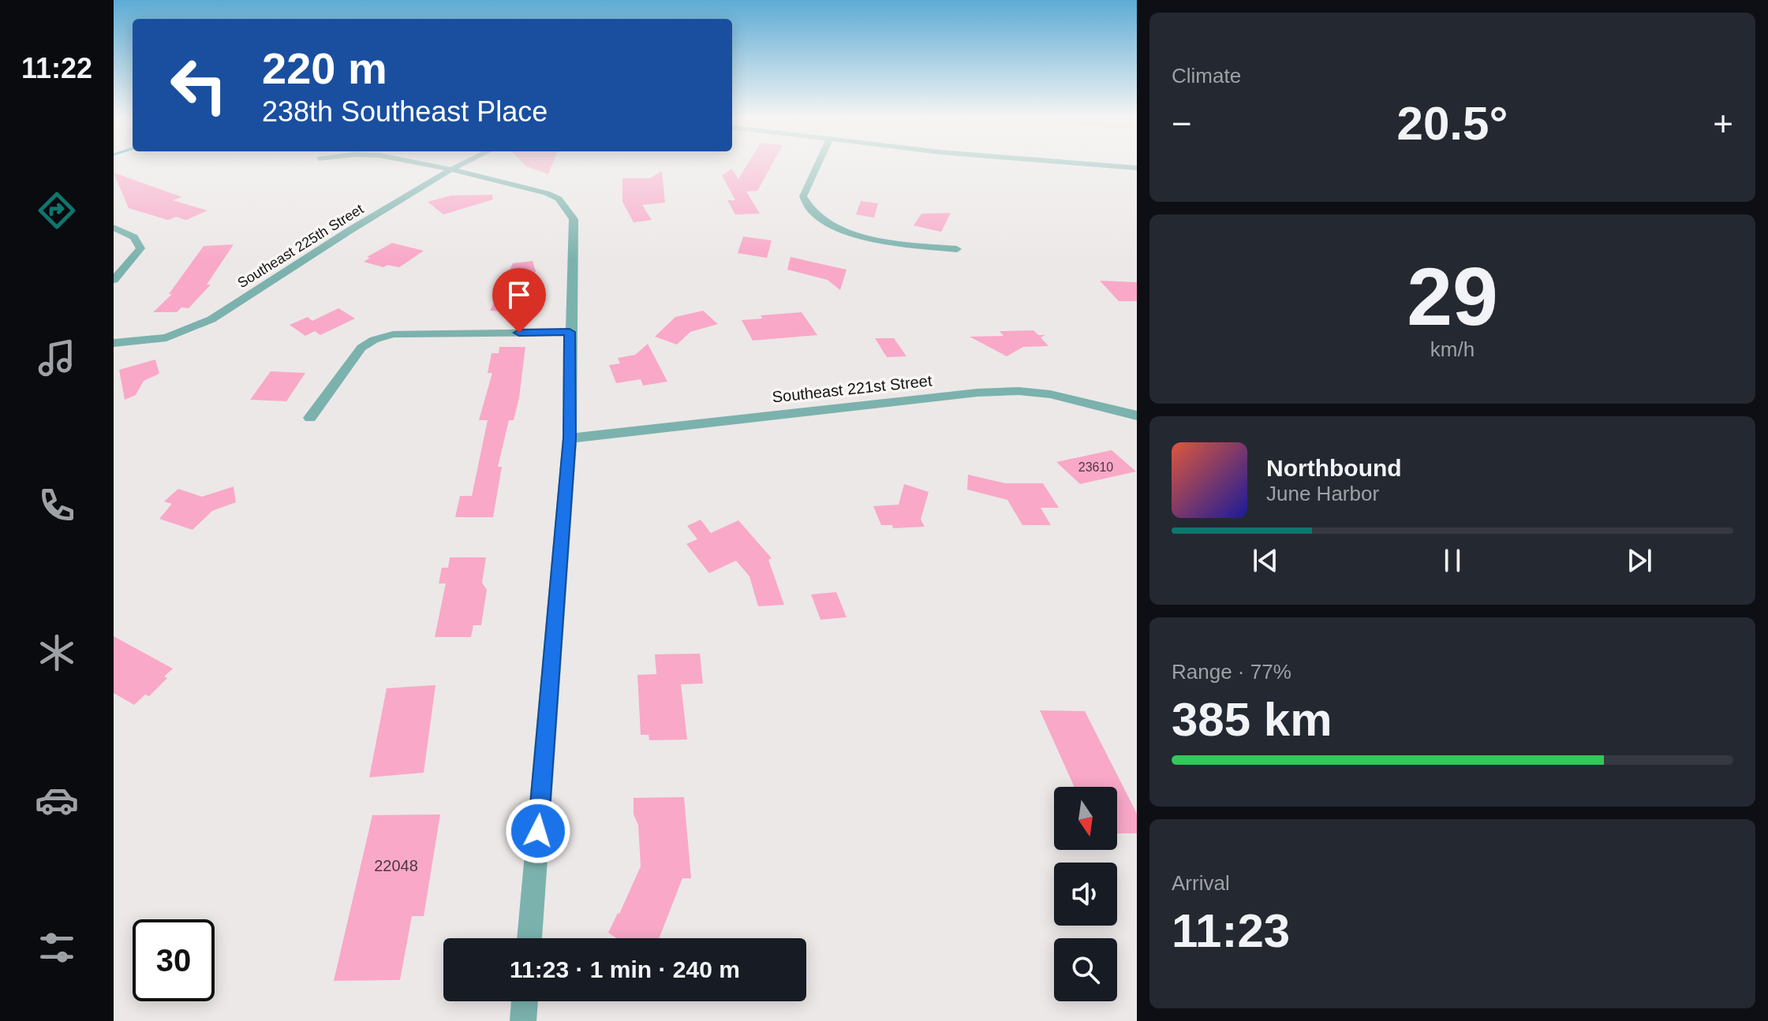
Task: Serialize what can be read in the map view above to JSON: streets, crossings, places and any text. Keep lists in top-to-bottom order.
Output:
{
  "streets": {
    "street": ["Southeast 225th Street", "Southeast 221st Street"]
  },
  "house_numbers": ["23610", "22048"],
  "north": "bottom",
  "page": {
    "tabs": "11:22",
    "tile": [
      "Climate",
      ["29", "km/h"],
      ["Range · 77%", "385 km"],
      ["Arrival", "11:23"]
    ],
    "turn": ["220 m", "238th Southeast Place"],
    "heat": ["−", "20.5°", "+"],
    "song": ["Northbound", "June Harbor"],
    "limit": "30",
    "trip": "11:23 · 1 min · 240 m"
  }
}
